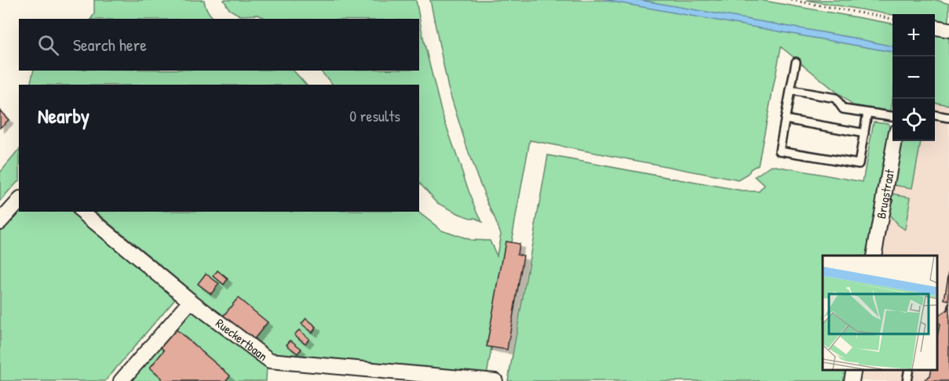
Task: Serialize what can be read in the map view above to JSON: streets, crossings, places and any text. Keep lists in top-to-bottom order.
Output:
{
  "streets": {
    "street": ["Brugstraat", "Rueckertbaan"]
  },
  "page": {
    "map_buttons": ["+", "−"],
    "search": "Search here",
    "heading": ["Nearby", "0 results"]
  }
}
